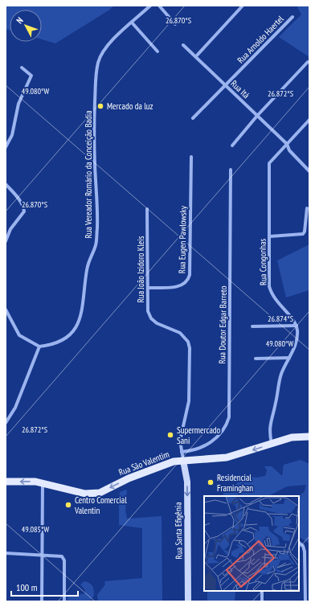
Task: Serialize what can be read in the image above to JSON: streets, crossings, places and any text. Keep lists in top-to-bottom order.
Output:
{
  "streets": {
    "main road": ["Rua São Valentim"],
    "street": [
      "Rua Arnoldo Haertel",
      "Rua Itá",
      "Rua Vereador Romário da Conceição Badia",
      "Rua Eugen Pawlowsky",
      "Rua Congonhas",
      "Rua João Izidoro Kleis",
      "Rua Doutor Edgar Barreto",
      "Rua Santa Efigênia"
    ]
  },
  "crossings": [
    ["Rua Arnoldo Haertel", "Rua Itá"],
    ["Rua Itá", "Rua Congonhas"],
    ["Rua Eugen Pawlowsky", "Rua João Izidoro Kleis"],
    ["Rua João Izidoro Kleis", "Rua Doutor Edgar Barreto"],
    ["Rua João Izidoro Kleis", "Rua São Valentim"],
    ["Rua João Izidoro Kleis", "Rua Santa Efigênia"],
    ["Rua São Valentim", "Rua Santa Efigênia"]
  ],
  "one_way": ["Rua São Valentim", "Rua Santa Efigênia"],
  "places": [
    "Mercado da luz",
    "Supermercado Sani",
    "Residencial Framinghan",
    "Centro Comercial Valentin"
  ],
  "scale_bar": "100 m",
  "north": "top left",
  "coordinates": [
    "26.870°S",
    "49.080°W",
    "26.872°S",
    "26.874°S",
    "49.085°W"
  ]
}
